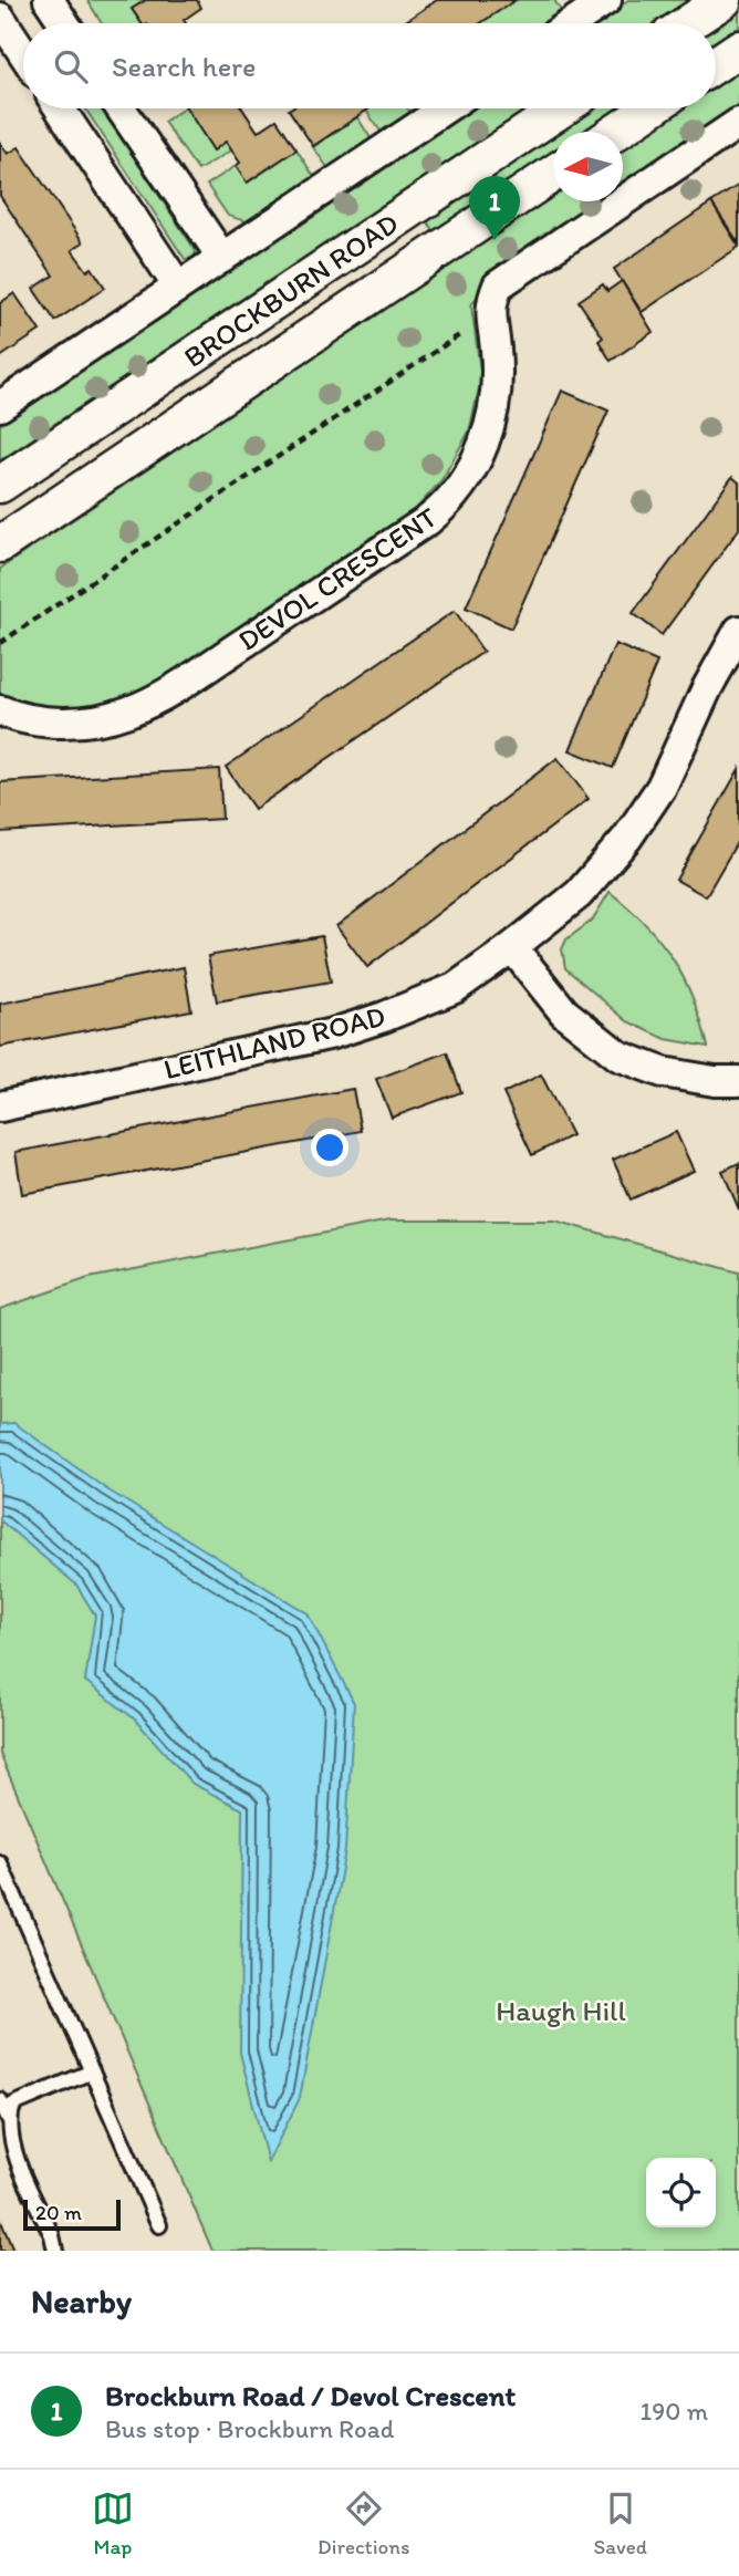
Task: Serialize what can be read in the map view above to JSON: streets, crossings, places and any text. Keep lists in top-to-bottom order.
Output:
{
  "streets": {
    "street": ["BROCKBURN ROAD", "DEVOL CRESCENT", "LEITHLAND ROAD"]
  },
  "parks": ["Haugh Hill"],
  "scale_bar": "20 m",
  "north": "left",
  "page": {
    "search": "Search here",
    "pins": "1",
    "scale": "20 m",
    "heading": "Nearby",
    "list": [
      {
        "mark": "1",
        "name": "Brockburn Road / Devol Crescent",
        "note": "Bus stop · Brockburn Road",
        "value": "190 m"
      }
    ],
    "nav": ["Map", "Directions", "Saved"]
  }
}
